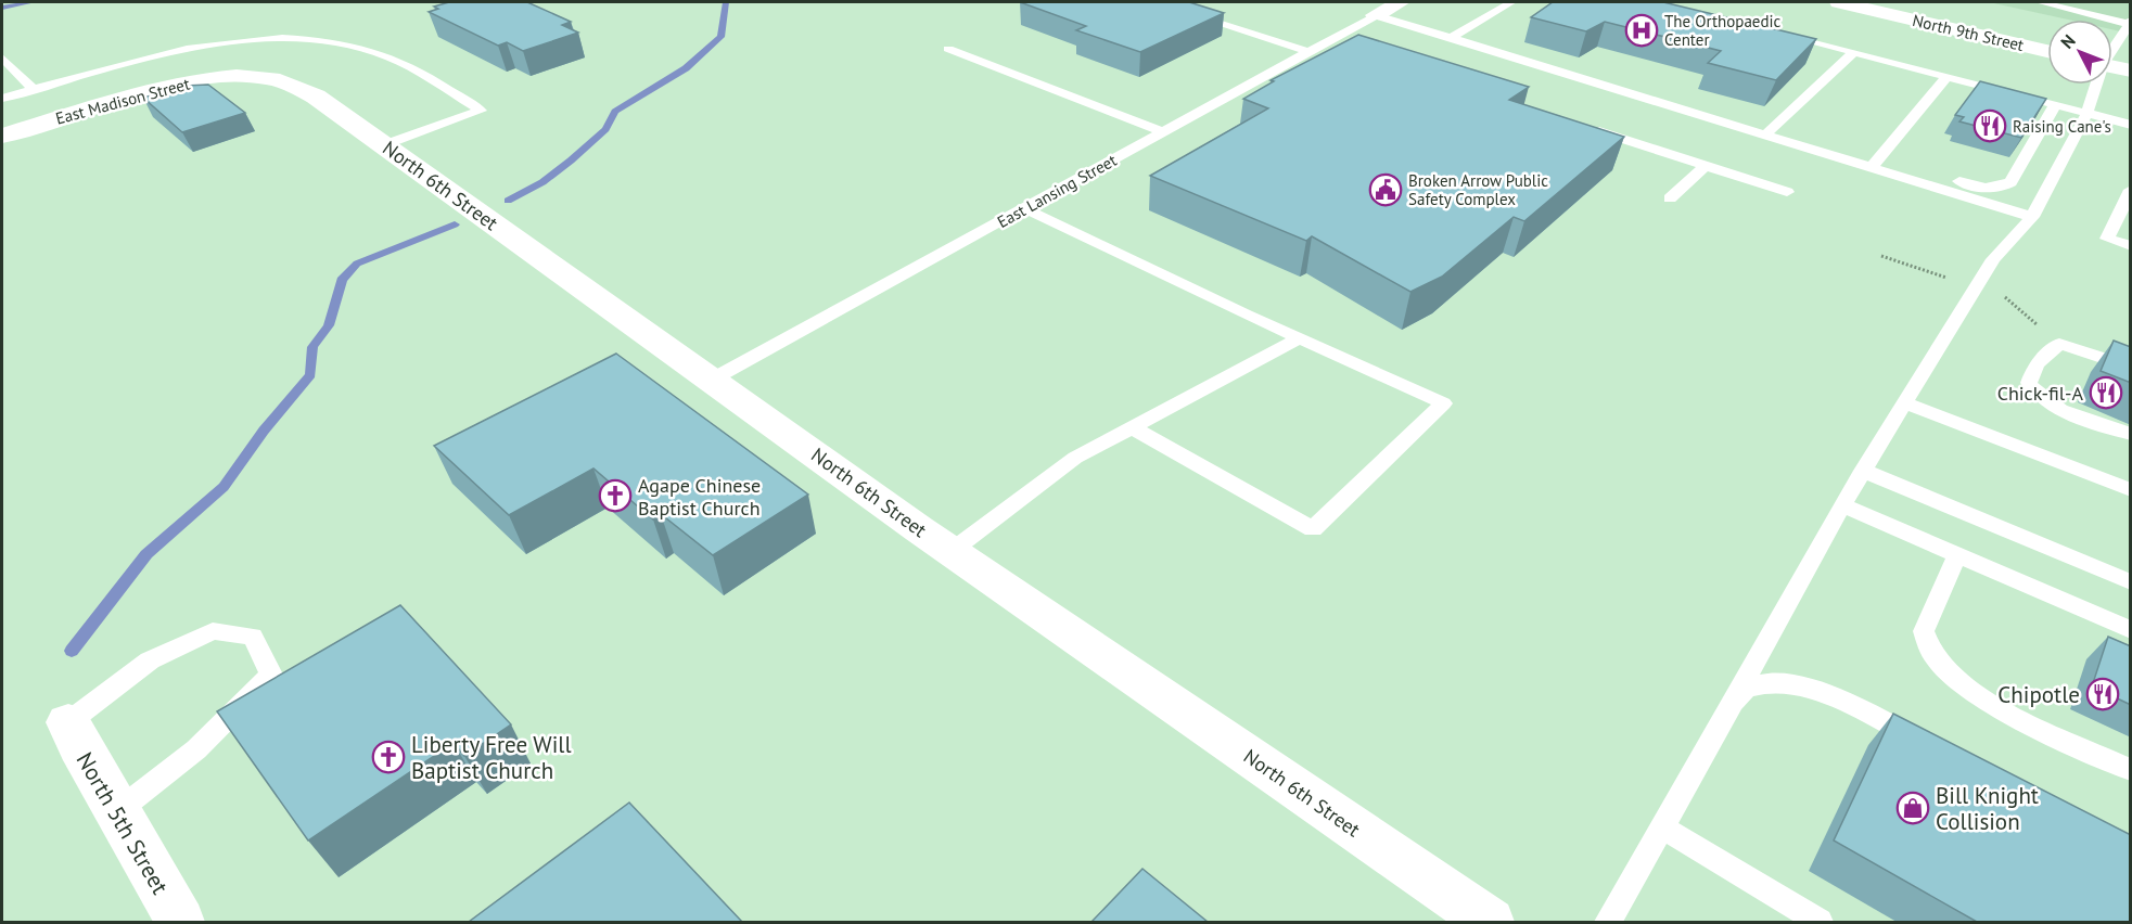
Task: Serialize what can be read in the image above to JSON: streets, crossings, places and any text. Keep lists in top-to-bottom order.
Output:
{
  "streets": {
    "street": [
      "North 9th Street",
      "East Madison Street",
      "North 6th Street",
      "East Lansing Street",
      "North 5th Street"
    ]
  },
  "crossings": [
    ["East Madison Street", "North 6th Street"],
    ["North 6th Street", "East Lansing Street"]
  ],
  "places": {
    "hospital": ["The Orthopaedic Center"],
    "restaurant": ["Raising Cane's", "Chick-fil-A", "Chipotle"],
    "public building": ["Broken Arrow Public Safety Complex"],
    "church": ["Agape Chinese Baptist Church", "Liberty Free Will Baptist Church"],
    "shop": ["Bill Knight Collision"]
  },
  "north": "top left"
}
